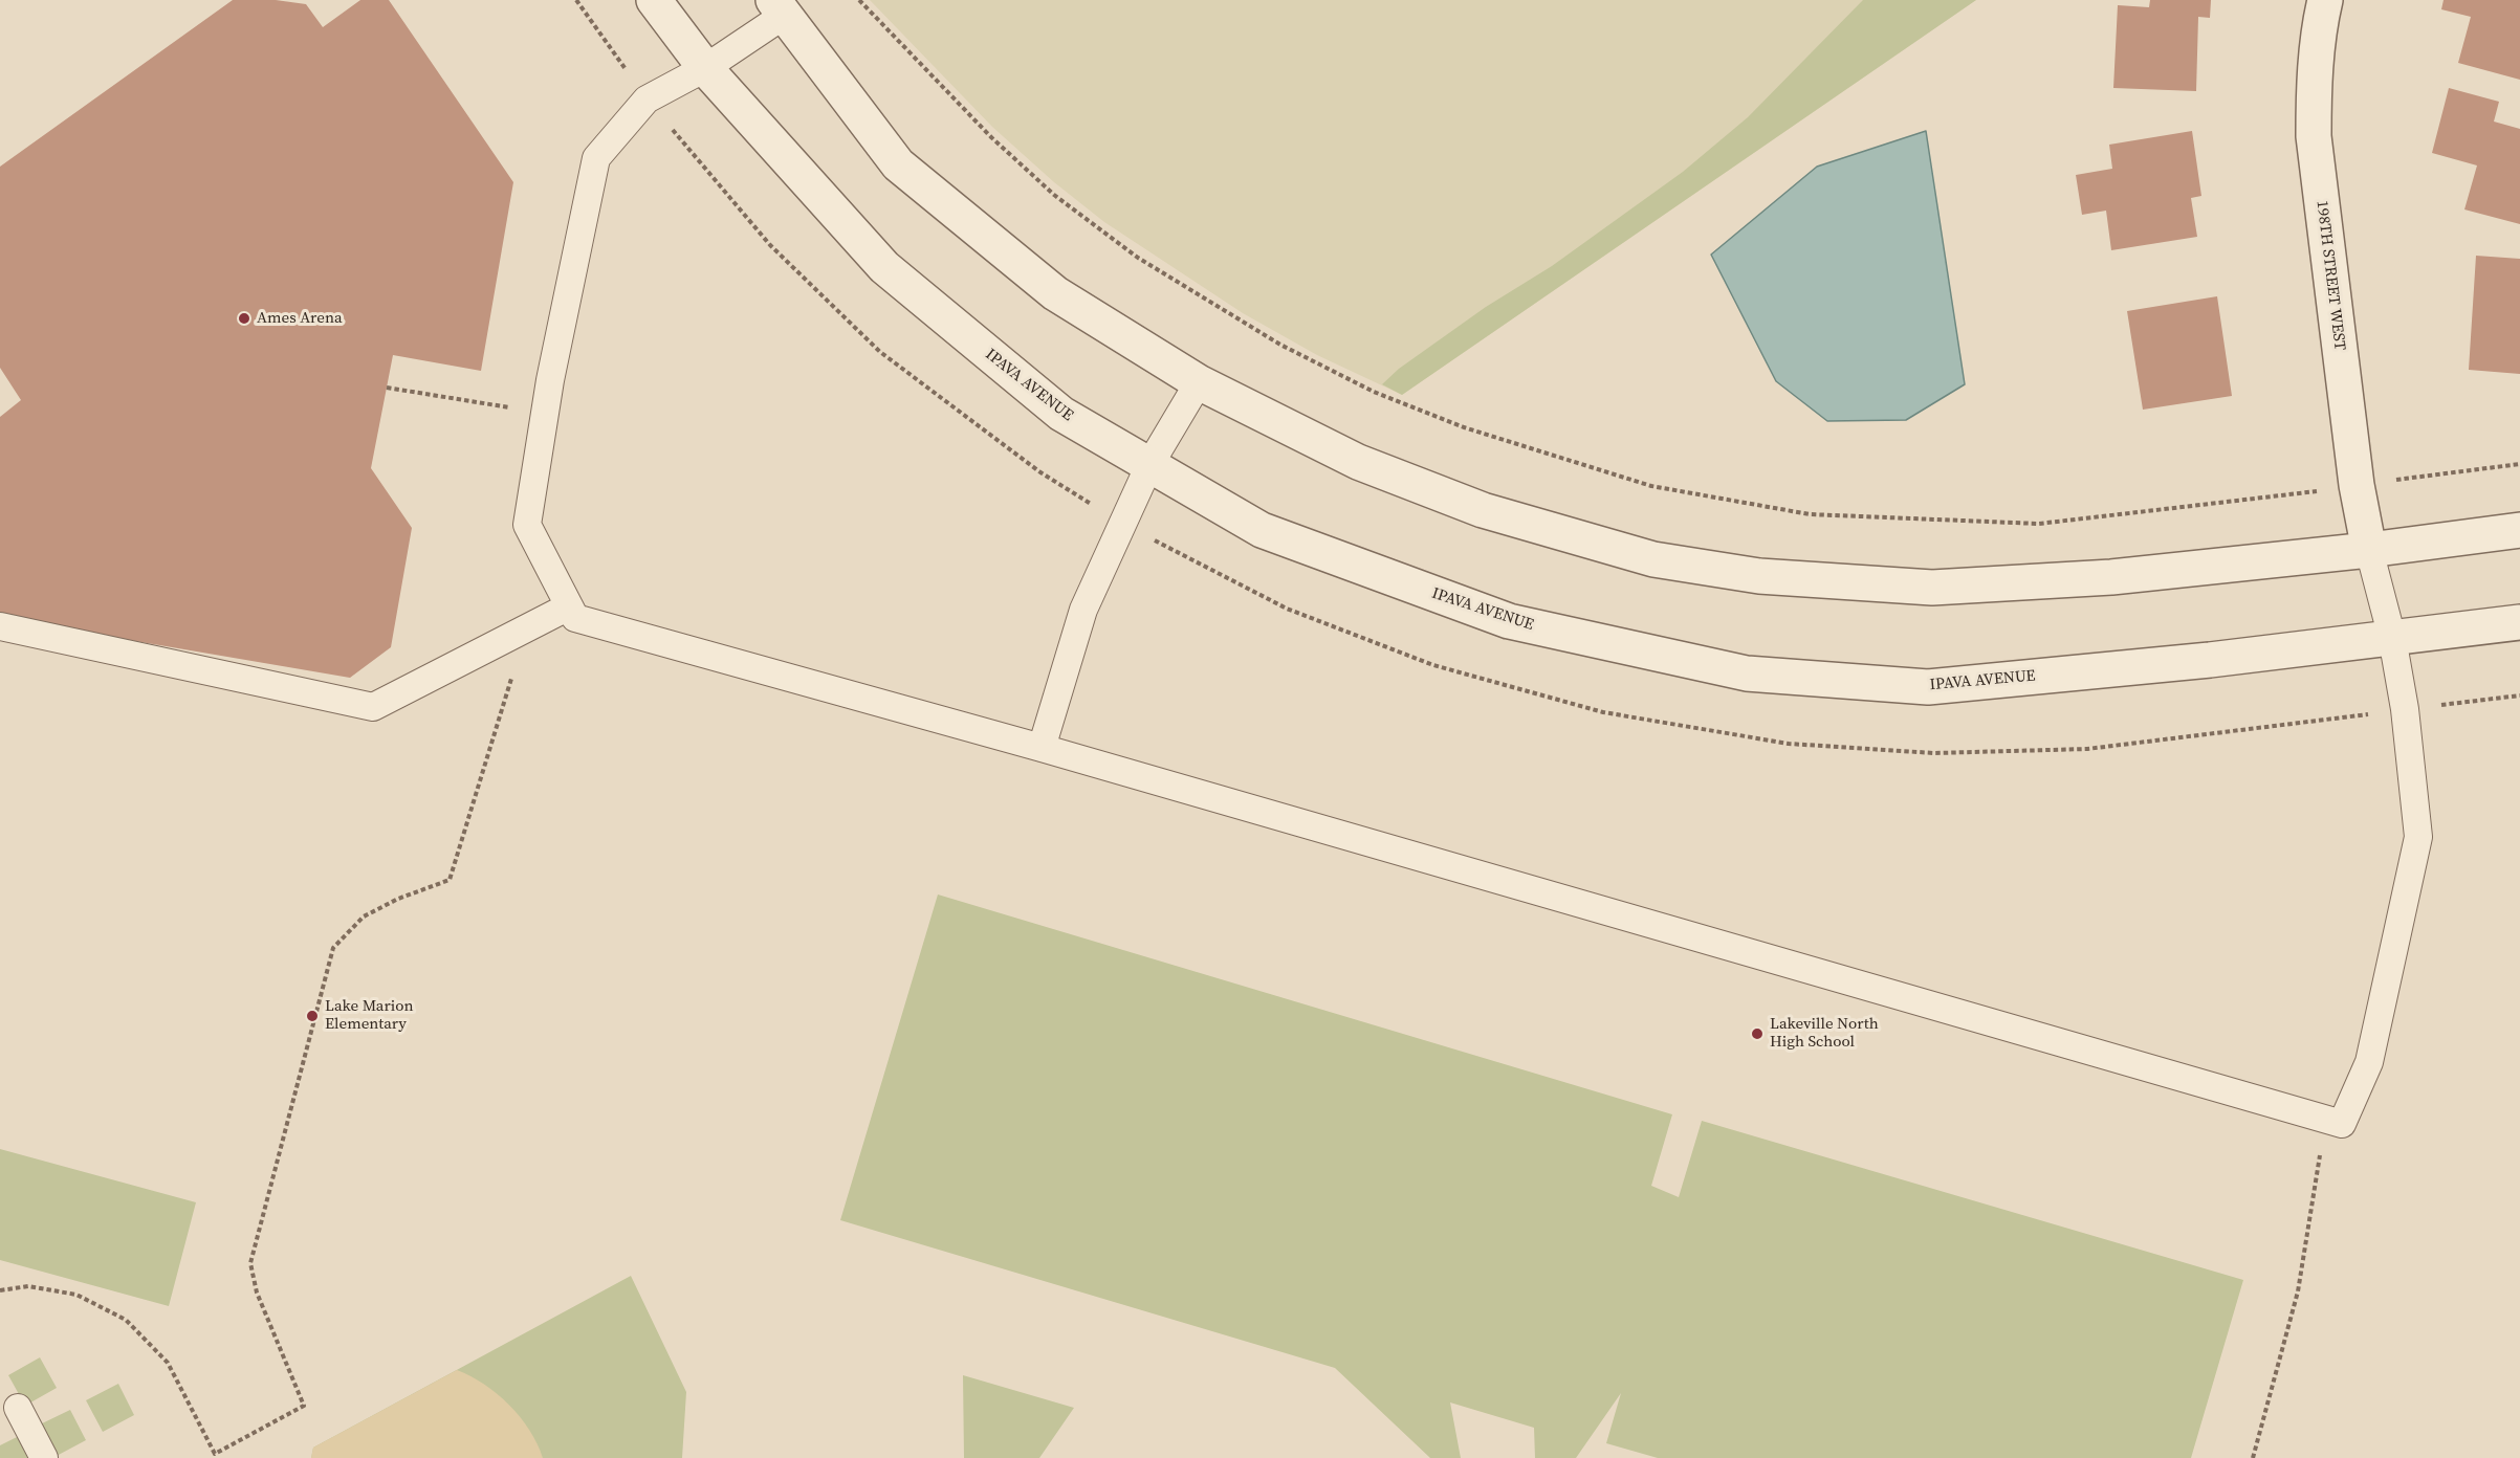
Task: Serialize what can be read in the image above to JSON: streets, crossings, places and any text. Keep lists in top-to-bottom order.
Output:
{
  "streets": {
    "street": ["198TH STREET WEST", "IPAVA AVENUE"]
  },
  "places": ["Ames Arena", "Lake Marion Elementary", "Lakeville North High School"]
}
